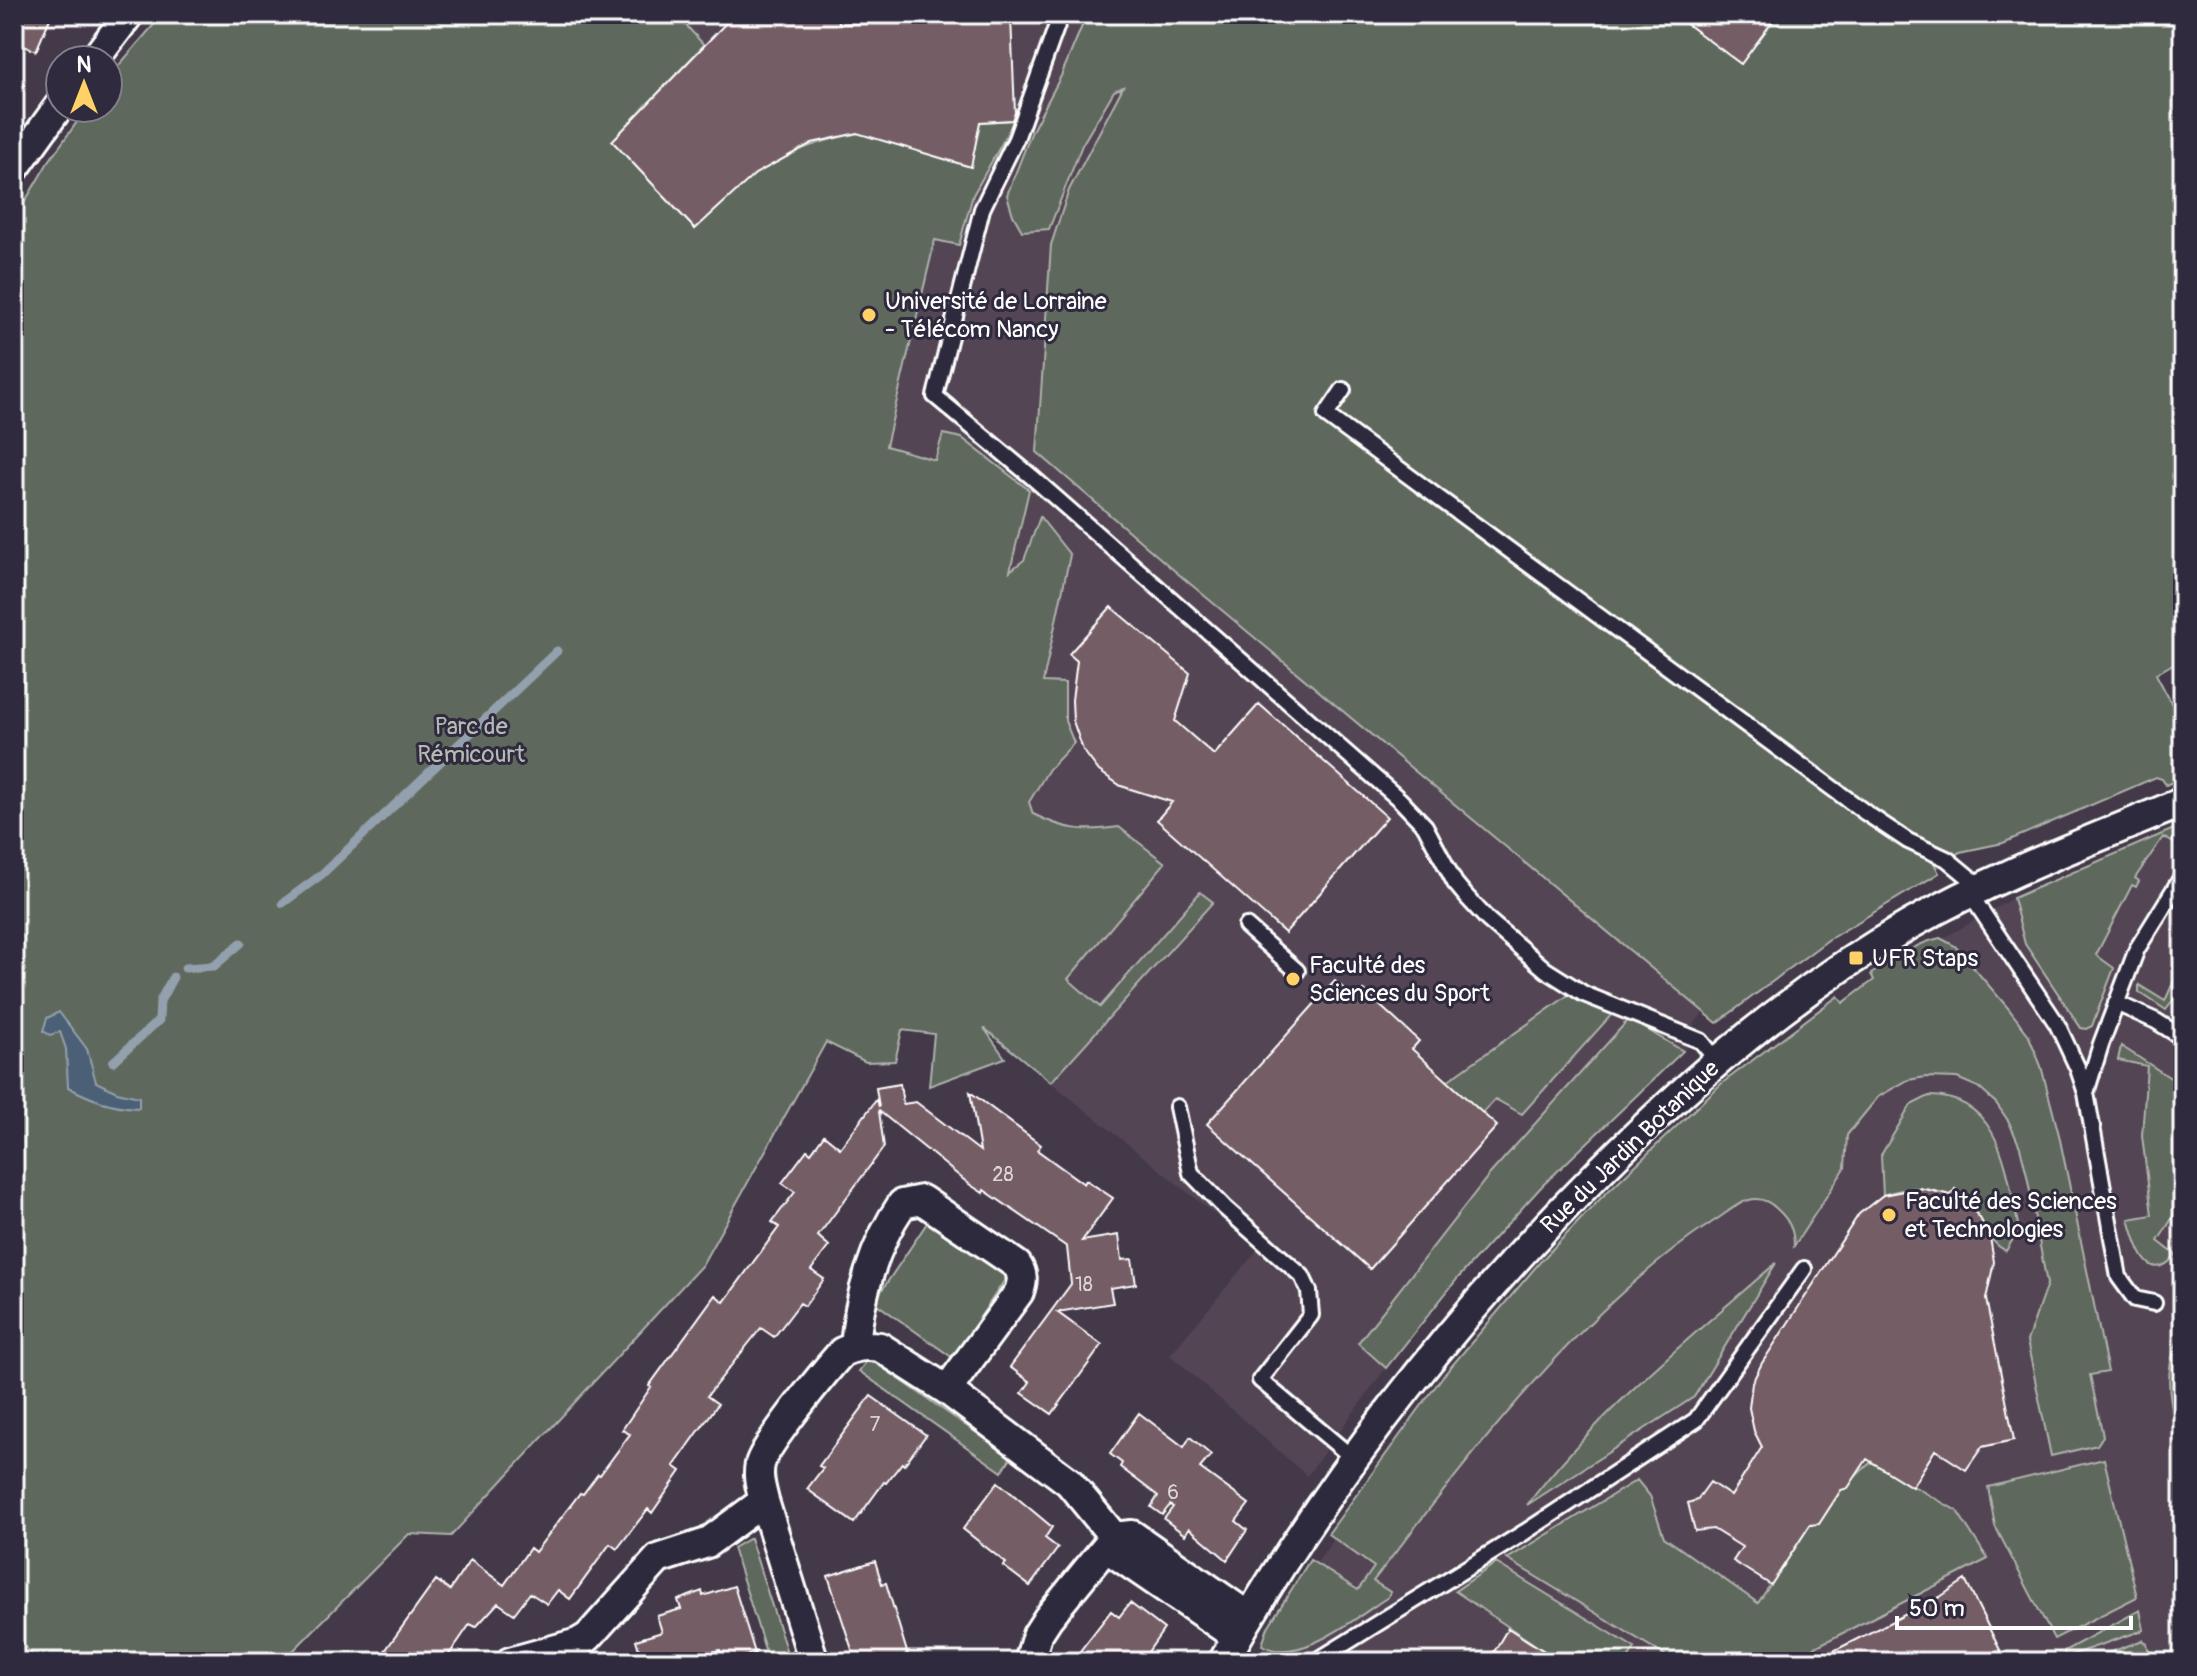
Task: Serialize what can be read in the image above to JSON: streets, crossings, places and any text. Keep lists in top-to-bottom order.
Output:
{
  "streets": {
    "street": ["Rue du Jardin Botanique"]
  },
  "parks": ["Parc de Rémicourt"],
  "places": {
    "other": ["Université de Lorraine - Télécom Nancy", "Faculté des Sciences du Sport", "Faculté des Sciences et Technologies"],
    "transit": ["UFR Staps"]
  },
  "house_numbers": [
    "28",
    "18",
    "7",
    "6"
  ],
  "scale_bar": "50 m",
  "north": "top"
}
